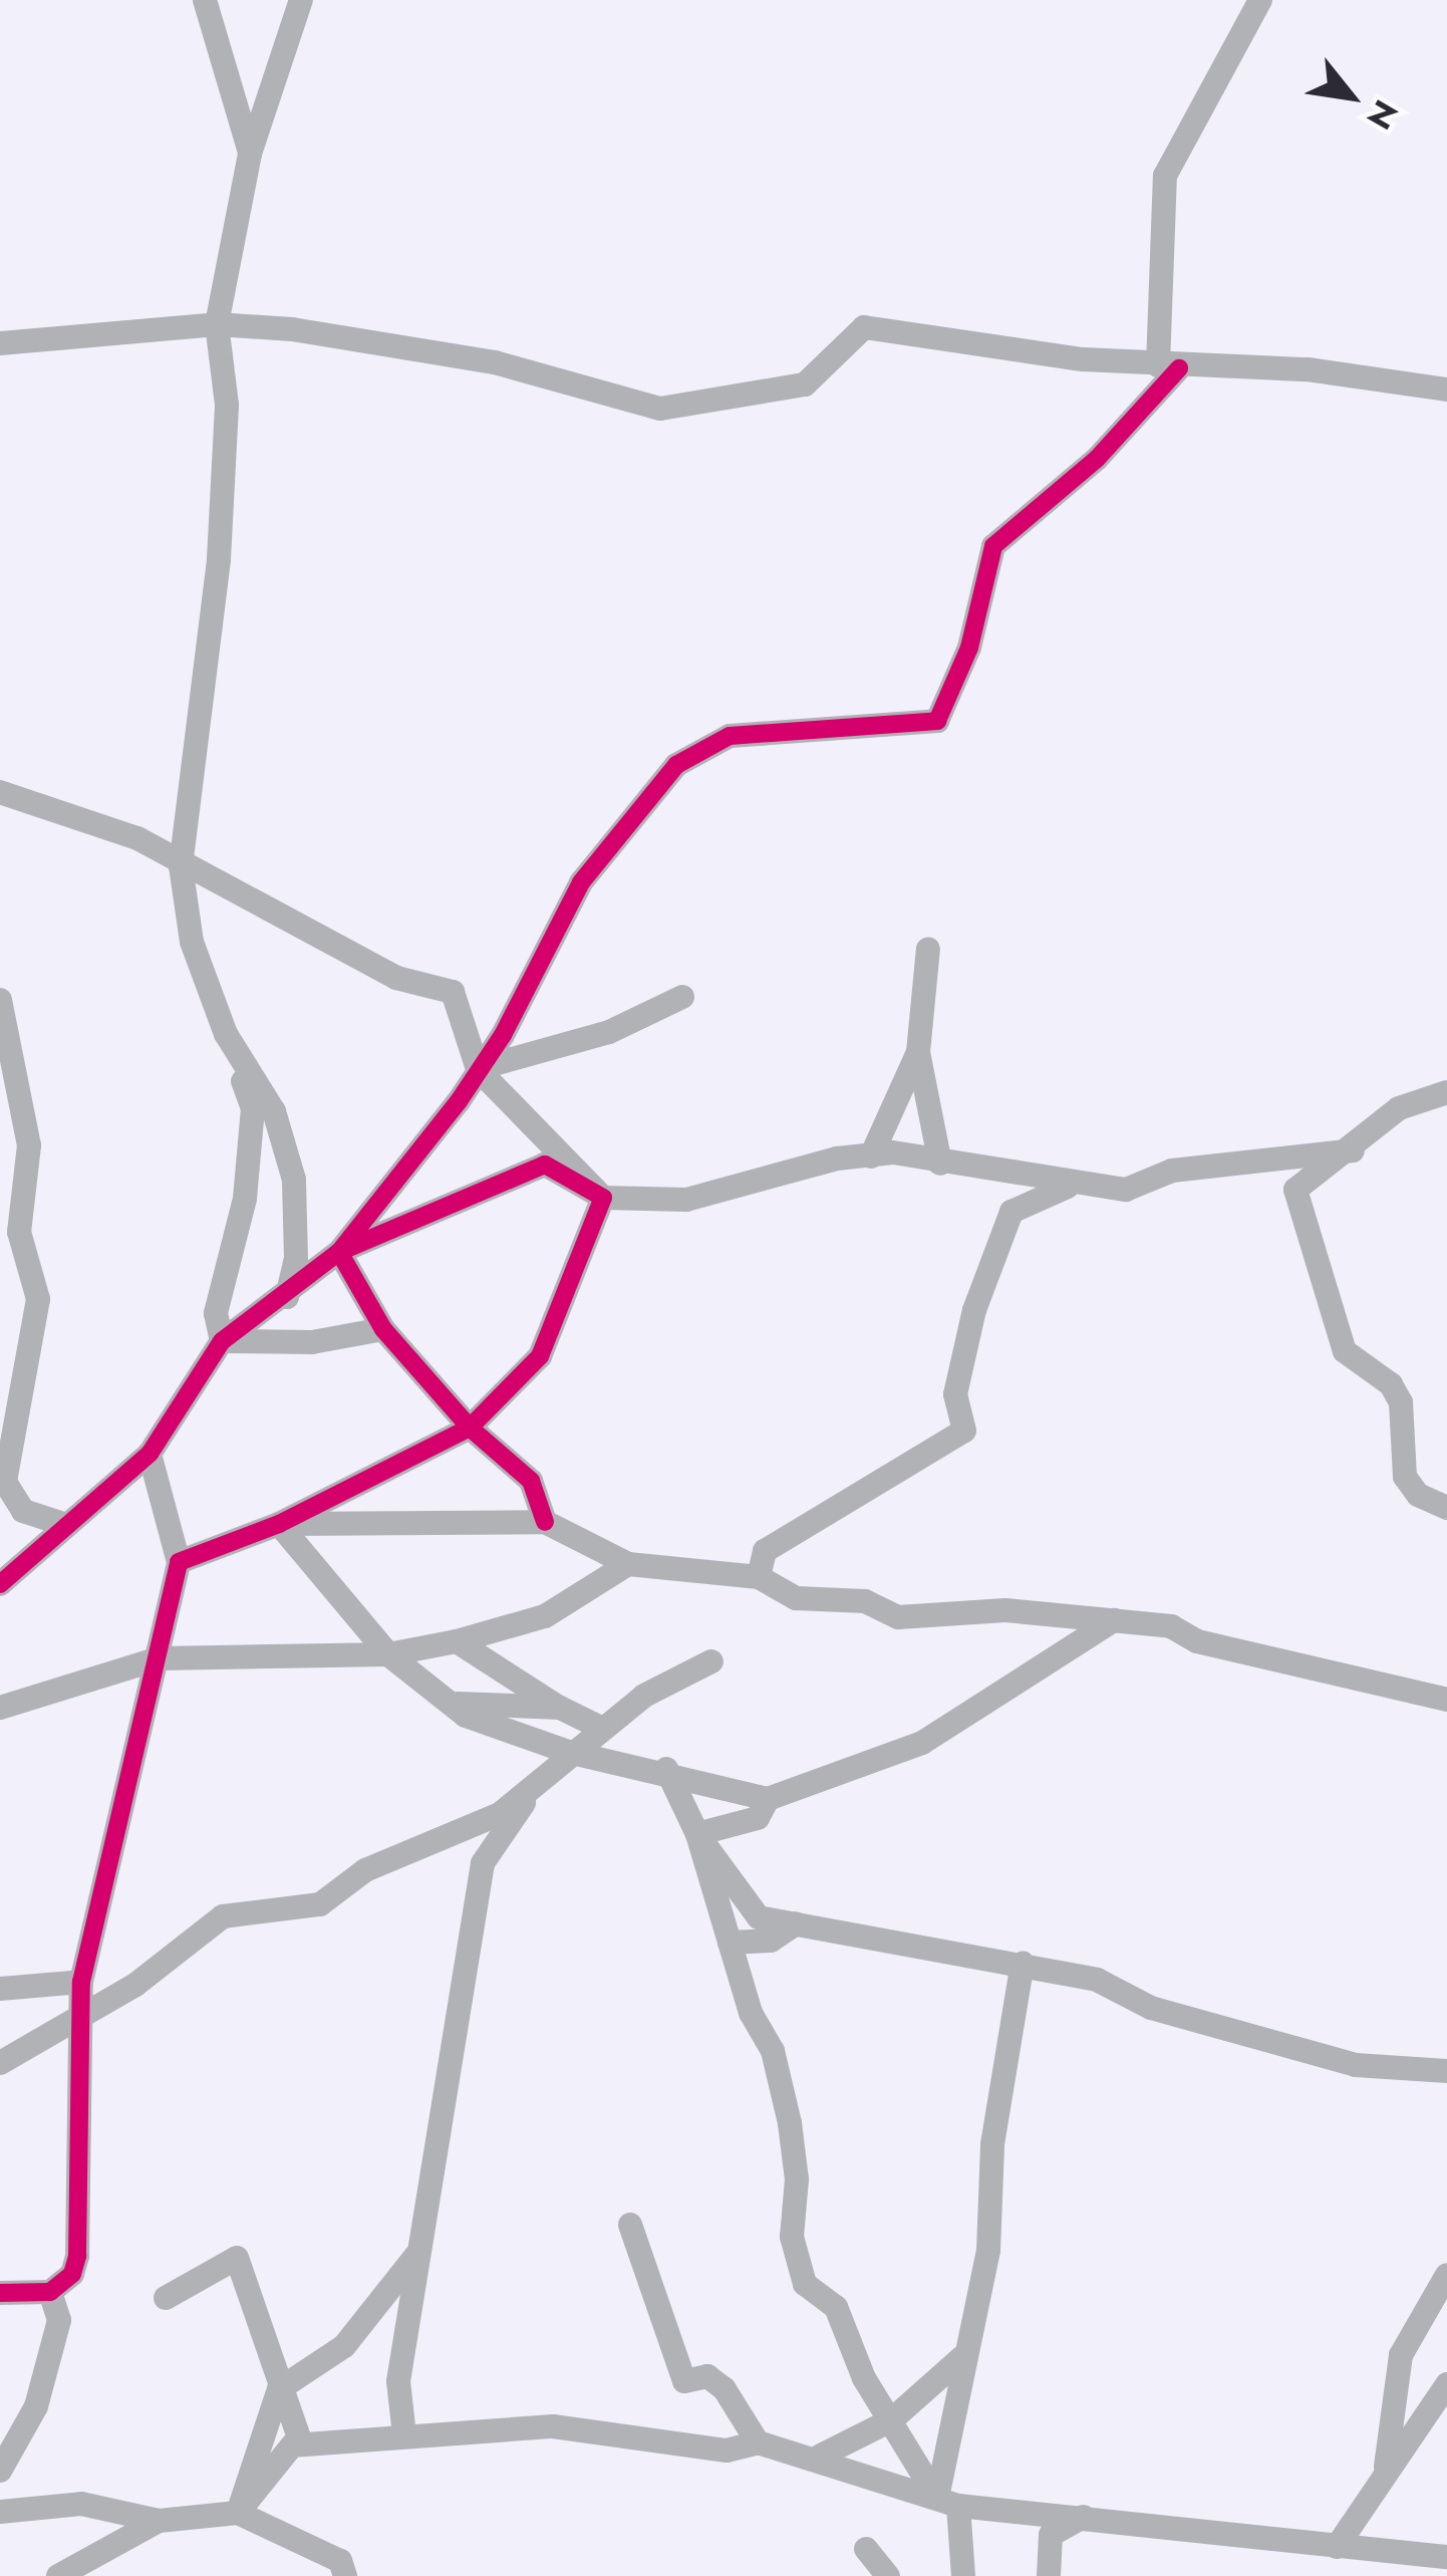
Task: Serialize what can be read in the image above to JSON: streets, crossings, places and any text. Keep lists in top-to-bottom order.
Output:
{
  "north": "bottom right"
}
